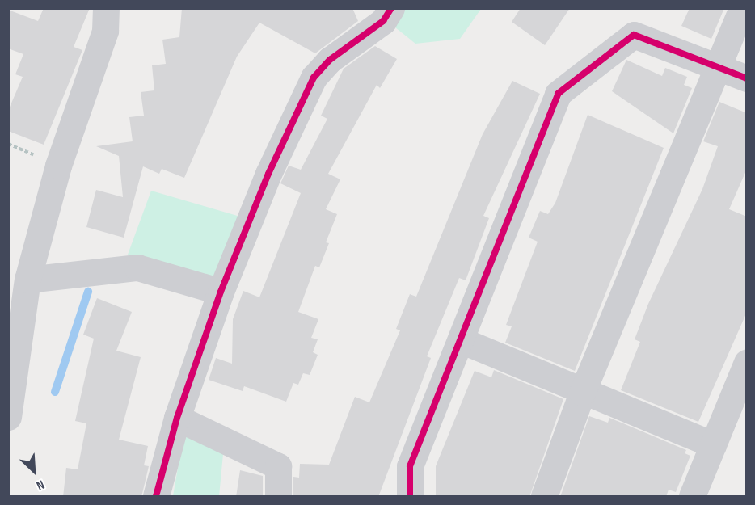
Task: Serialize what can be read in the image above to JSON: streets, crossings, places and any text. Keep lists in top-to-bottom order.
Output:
{
  "north": "bottom right"
}
